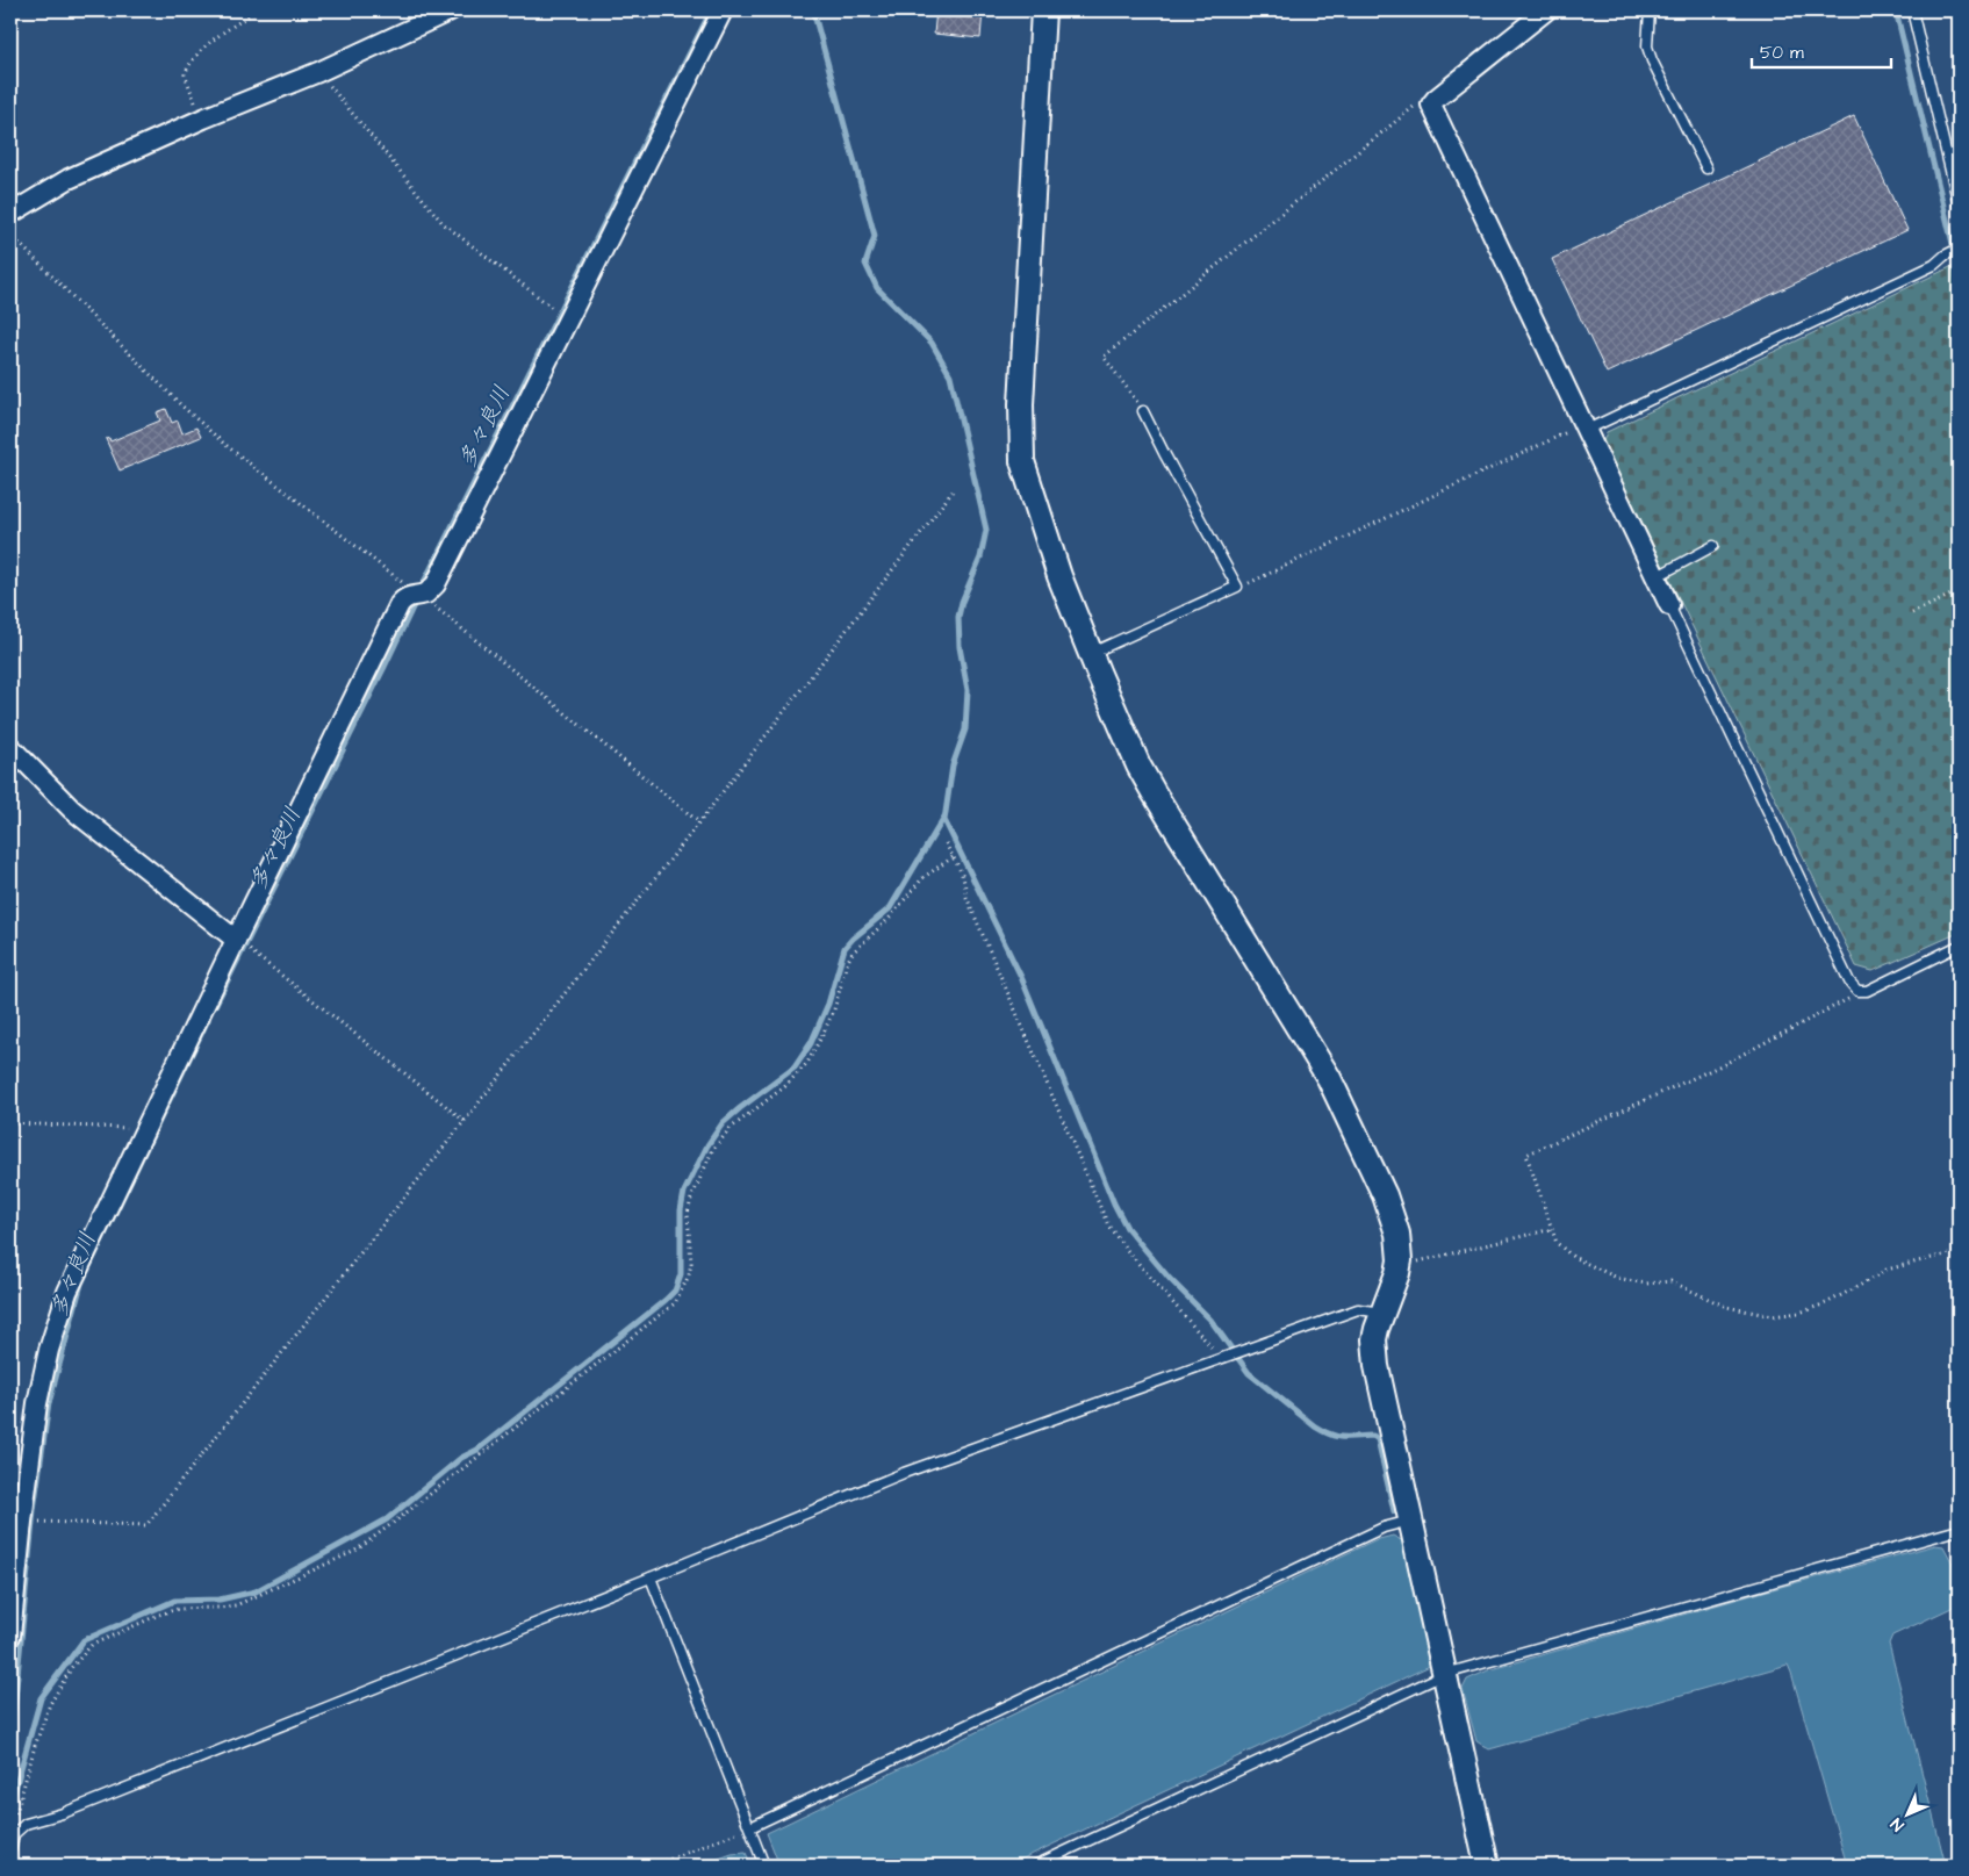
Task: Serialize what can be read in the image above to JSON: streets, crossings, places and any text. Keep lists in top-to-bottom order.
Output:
{
  "water": ["多々良川"],
  "scale_bar": "50 m",
  "north": "bottom left"
}
